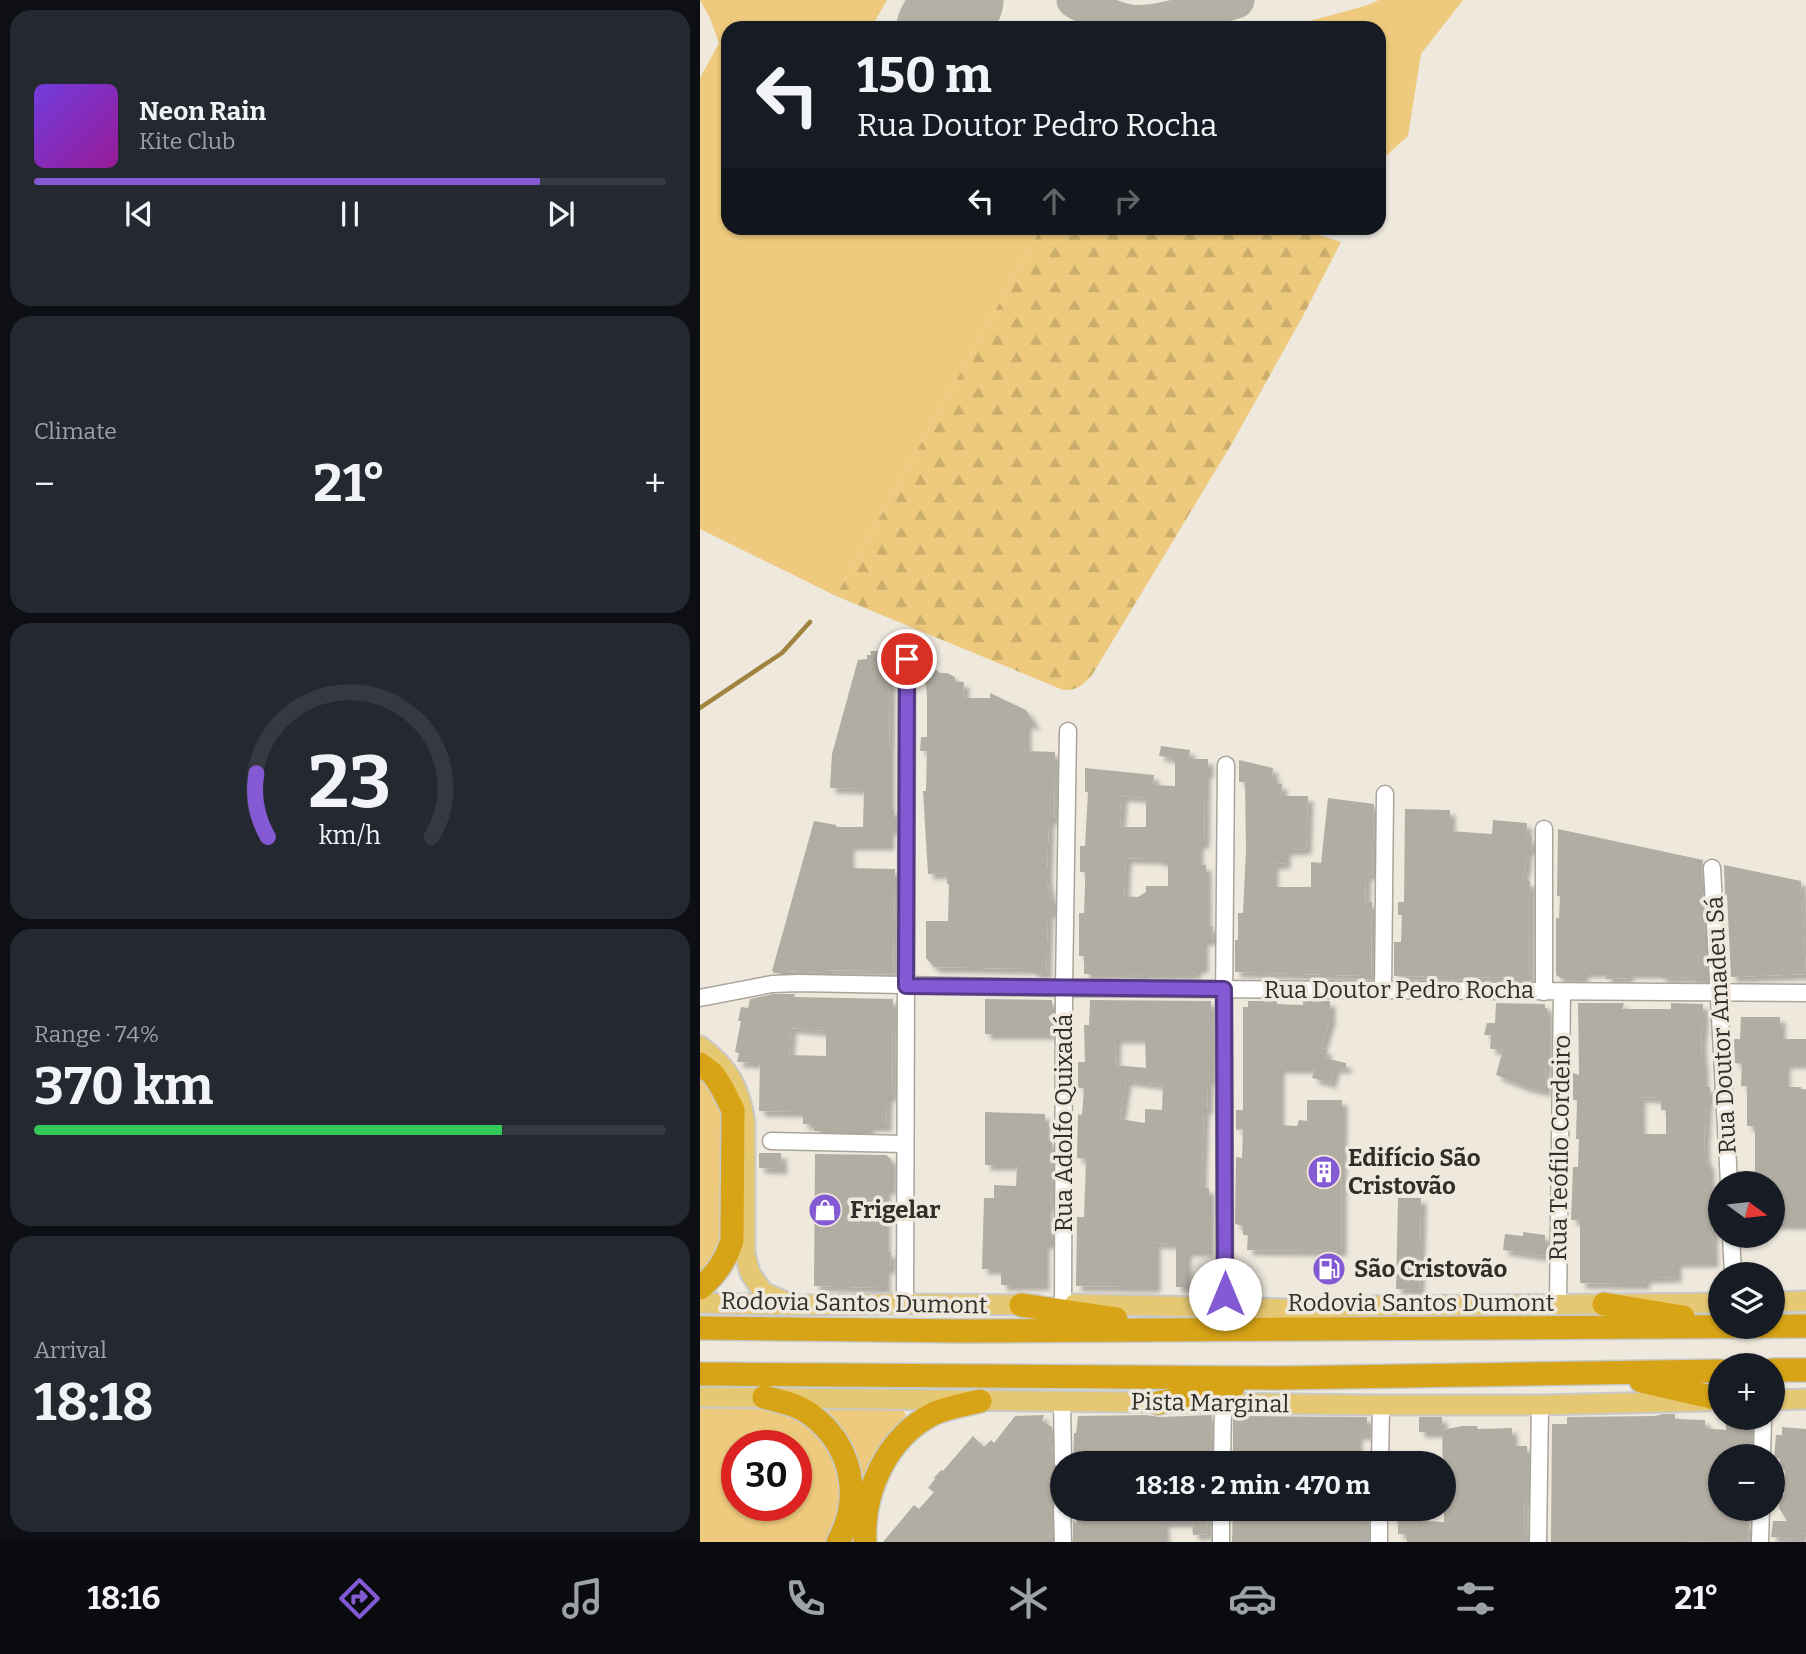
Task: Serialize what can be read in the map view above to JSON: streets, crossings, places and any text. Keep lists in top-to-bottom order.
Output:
{
  "streets": {
    "highway": ["Rodovia Santos Dumont"],
    "main road": ["Pista Marginal"],
    "street": [
      "Rua Doutor Pedro Rocha",
      "Rua Doutor Amadeu Sá",
      "Rua Adolfo Quixadá",
      "Rua Teófilo Cordeiro"
    ]
  },
  "crossings": [
    ["Rua Doutor Pedro Rocha", "Rua Doutor Amadeu Sá"],
    ["Rua Doutor Pedro Rocha", "Rua Adolfo Quixadá"],
    ["Rua Doutor Pedro Rocha", "Rua Teófilo Cordeiro"]
  ],
  "places": {
    "building": ["Edifício São Cristovão"],
    "shop": ["Frigelar"],
    "fuel station": ["São Cristovão"]
  },
  "north": "right",
  "page": {
    "turn": ["150 m", "Rua Doutor Pedro Rocha"],
    "song": ["Neon Rain", "Kite Club"],
    "tile": [
      "Climate",
      ["Range · 74%", "370 km"],
      ["Arrival", "18:18"]
    ],
    "heat": ["−", "21°", "+"],
    "map_buttons": ["+", "−"],
    "limit": "30",
    "trip": "18:18 · 2 min · 470 m",
    "tabs": ["18:16", "21°"],
    "gauge": ["23", "km/h"]
  }
}
